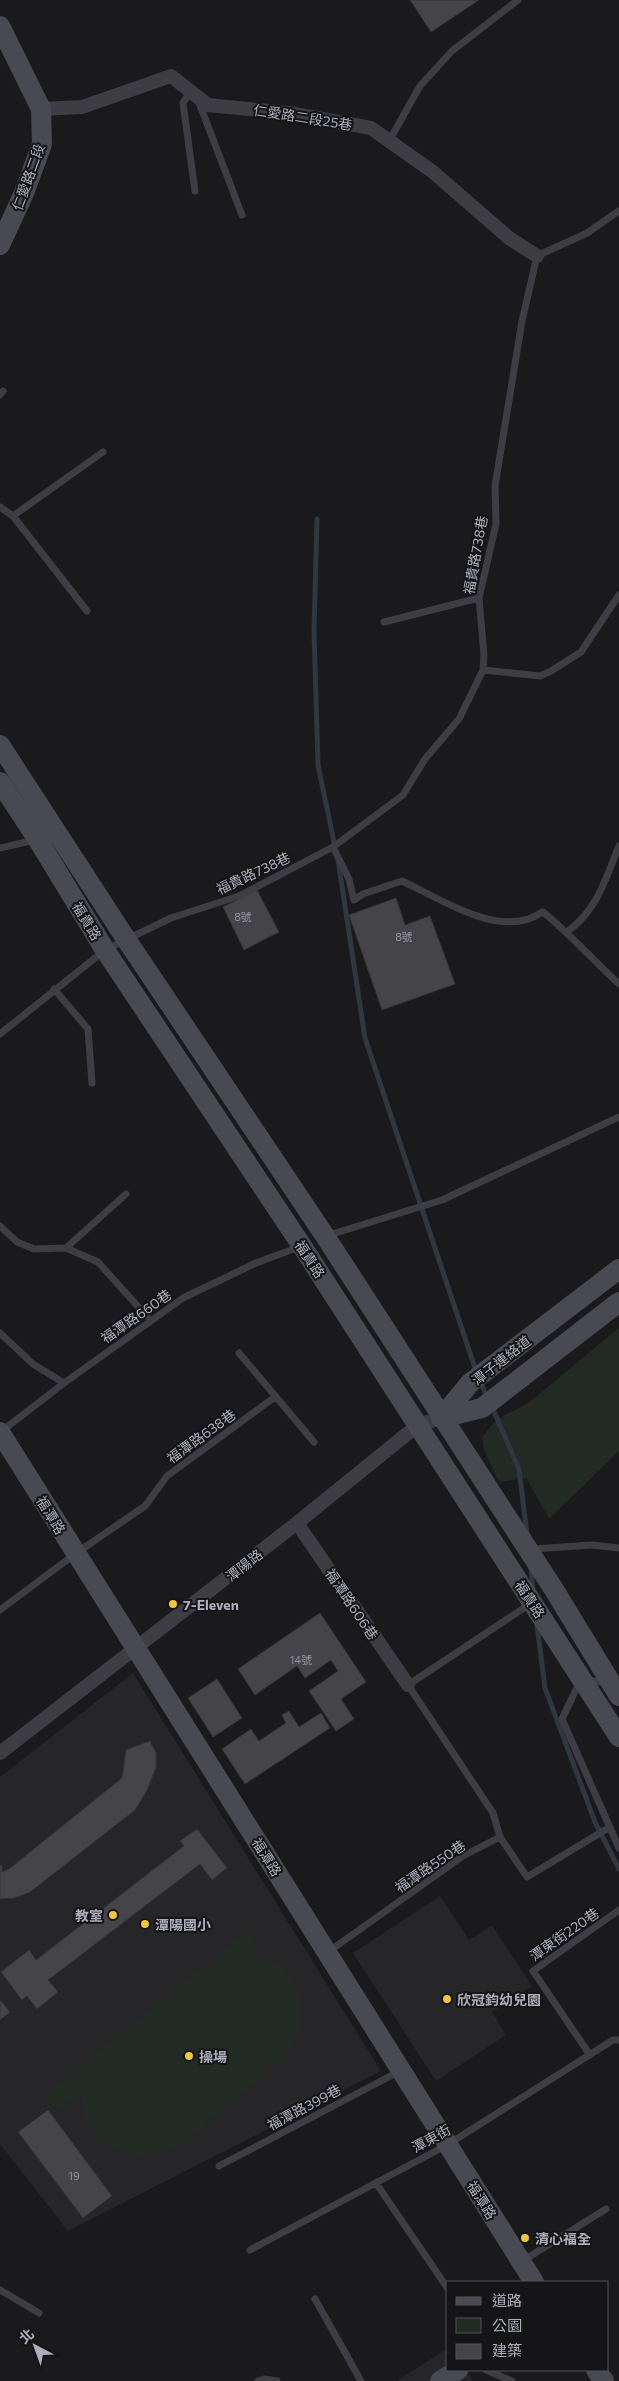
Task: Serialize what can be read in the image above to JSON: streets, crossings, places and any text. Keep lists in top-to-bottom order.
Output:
{
  "streets": {
    "street": [
      "仁愛路二段25巷",
      "仁愛路二段",
      "福貴路",
      "潭子連絡道",
      "福潭路",
      "潭陽路",
      "福潭路606巷"
    ],
    "lane": [
      "福貴路738巷",
      "福潭路660巷",
      "福潭路638巷",
      "福潭路550巷",
      "潭東街220巷",
      "福潭路399巷",
      "潭東街"
    ]
  },
  "crossings": [
    ["仁愛路二段25巷", "仁愛路二段"],
    ["仁愛路二段25巷", "福貴路738巷"],
    ["福貴路738巷", "福貴路"],
    ["福貴路", "福潭路660巷"],
    ["福貴路", "潭子連絡道"],
    ["福貴路", "潭陽路"],
    ["福潭路660巷", "福潭路"],
    ["潭子連絡道", "潭陽路"],
    ["福潭路638巷", "福潭路"],
    ["福潭路", "潭陽路"],
    ["福潭路", "福潭路550巷"],
    ["福潭路", "福潭路399巷"],
    ["福潭路", "潭東街"],
    ["潭陽路", "福潭路606巷"],
    ["潭東街220巷", "潭東街"]
  ],
  "places": [
    "7-Eleven",
    "教室",
    "潭陽國小",
    "欣冠鈞幼兒園",
    "操場",
    "清心福全"
  ],
  "house_numbers": [
    "8號",
    "8號",
    "14號",
    "19"
  ],
  "legend": ["道路", "公園", "建築"],
  "north": "top left"
}
